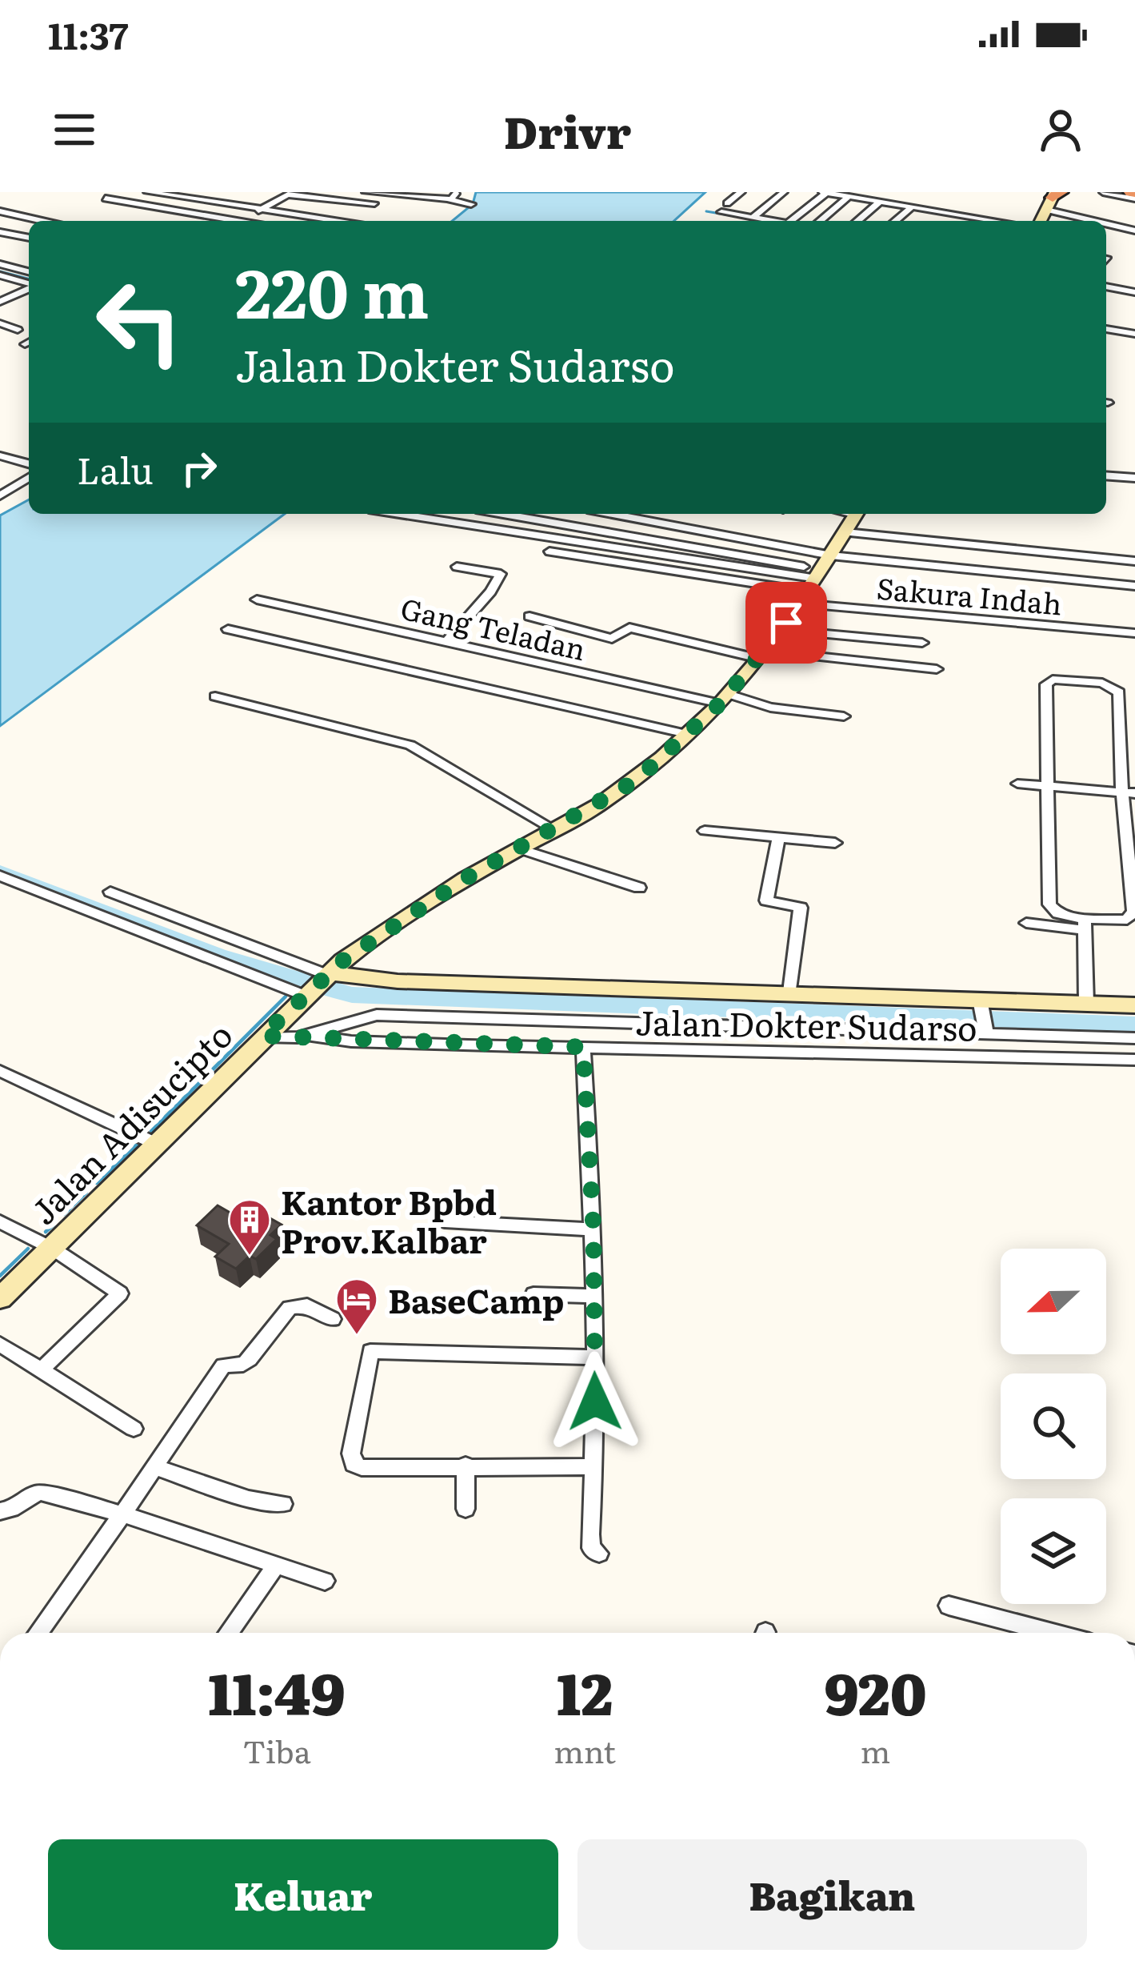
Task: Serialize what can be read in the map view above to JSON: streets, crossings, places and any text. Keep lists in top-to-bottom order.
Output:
{
  "streets": {
    "main road": ["Jalan Adisucipto"],
    "street": ["Sakura Indah", "Gang Teladan", "Jalan Dokter Sudarso"]
  },
  "crossings": [
    ["Sakura Indah", "Jalan Adisucipto"],
    ["Gang Teladan", "Jalan Adisucipto"]
  ],
  "places": {
    "building": ["Kantor Bpbd Prov.Kalbar"],
    "hotel": ["BaseCamp"]
  },
  "north": "left",
  "page": {
    "status": "11:37",
    "header": "Drivr",
    "turn": ["220 m", "Jalan Dokter Sudarso"],
    "then": "Lalu",
    "eta": [
      "11:49",
      "Tiba",
      "12",
      "mnt",
      "920",
      "m"
    ],
    "buttons": ["Keluar", "Bagikan"]
  }
}
